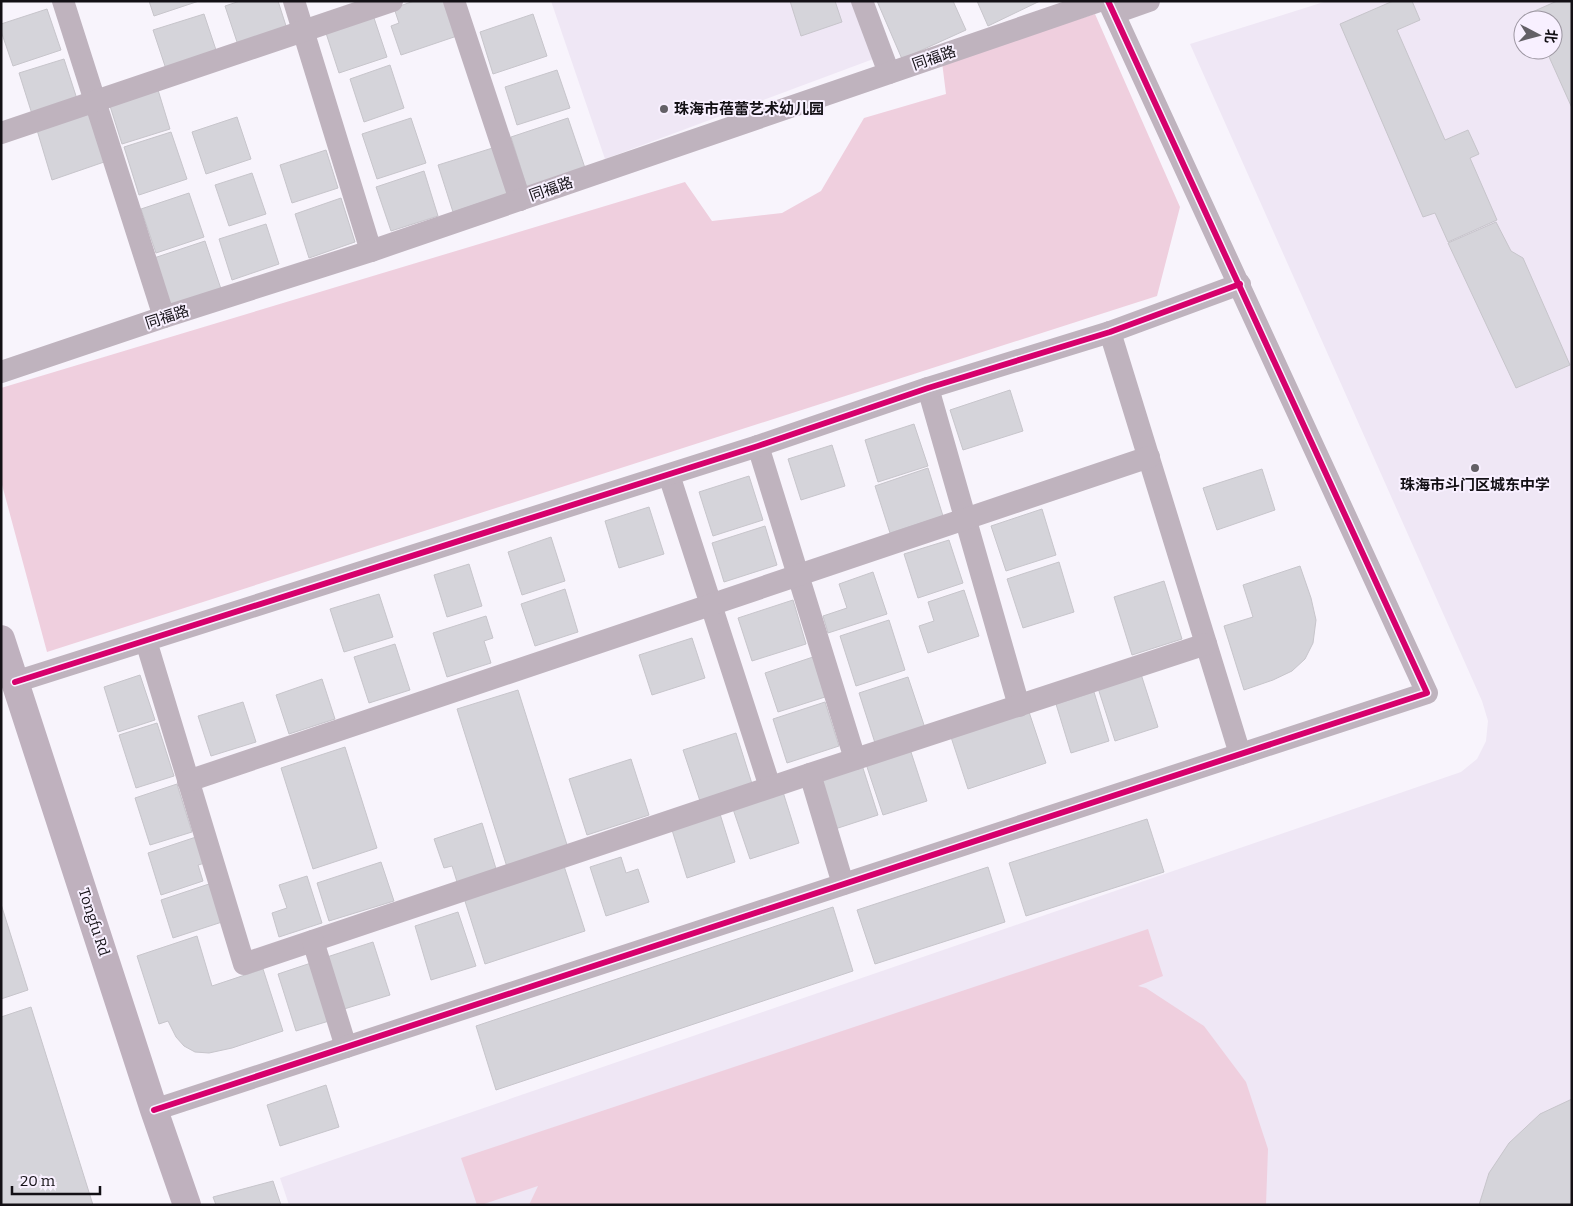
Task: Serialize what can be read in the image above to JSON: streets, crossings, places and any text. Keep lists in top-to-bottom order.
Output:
{
  "streets": {
    "street": ["同福路", "Tongfu Rd"]
  },
  "places": ["珠海市蓓蕾艺术幼儿园", "珠海市斗门区城东中学"],
  "scale_bar": "20 m",
  "north": "right"
}
